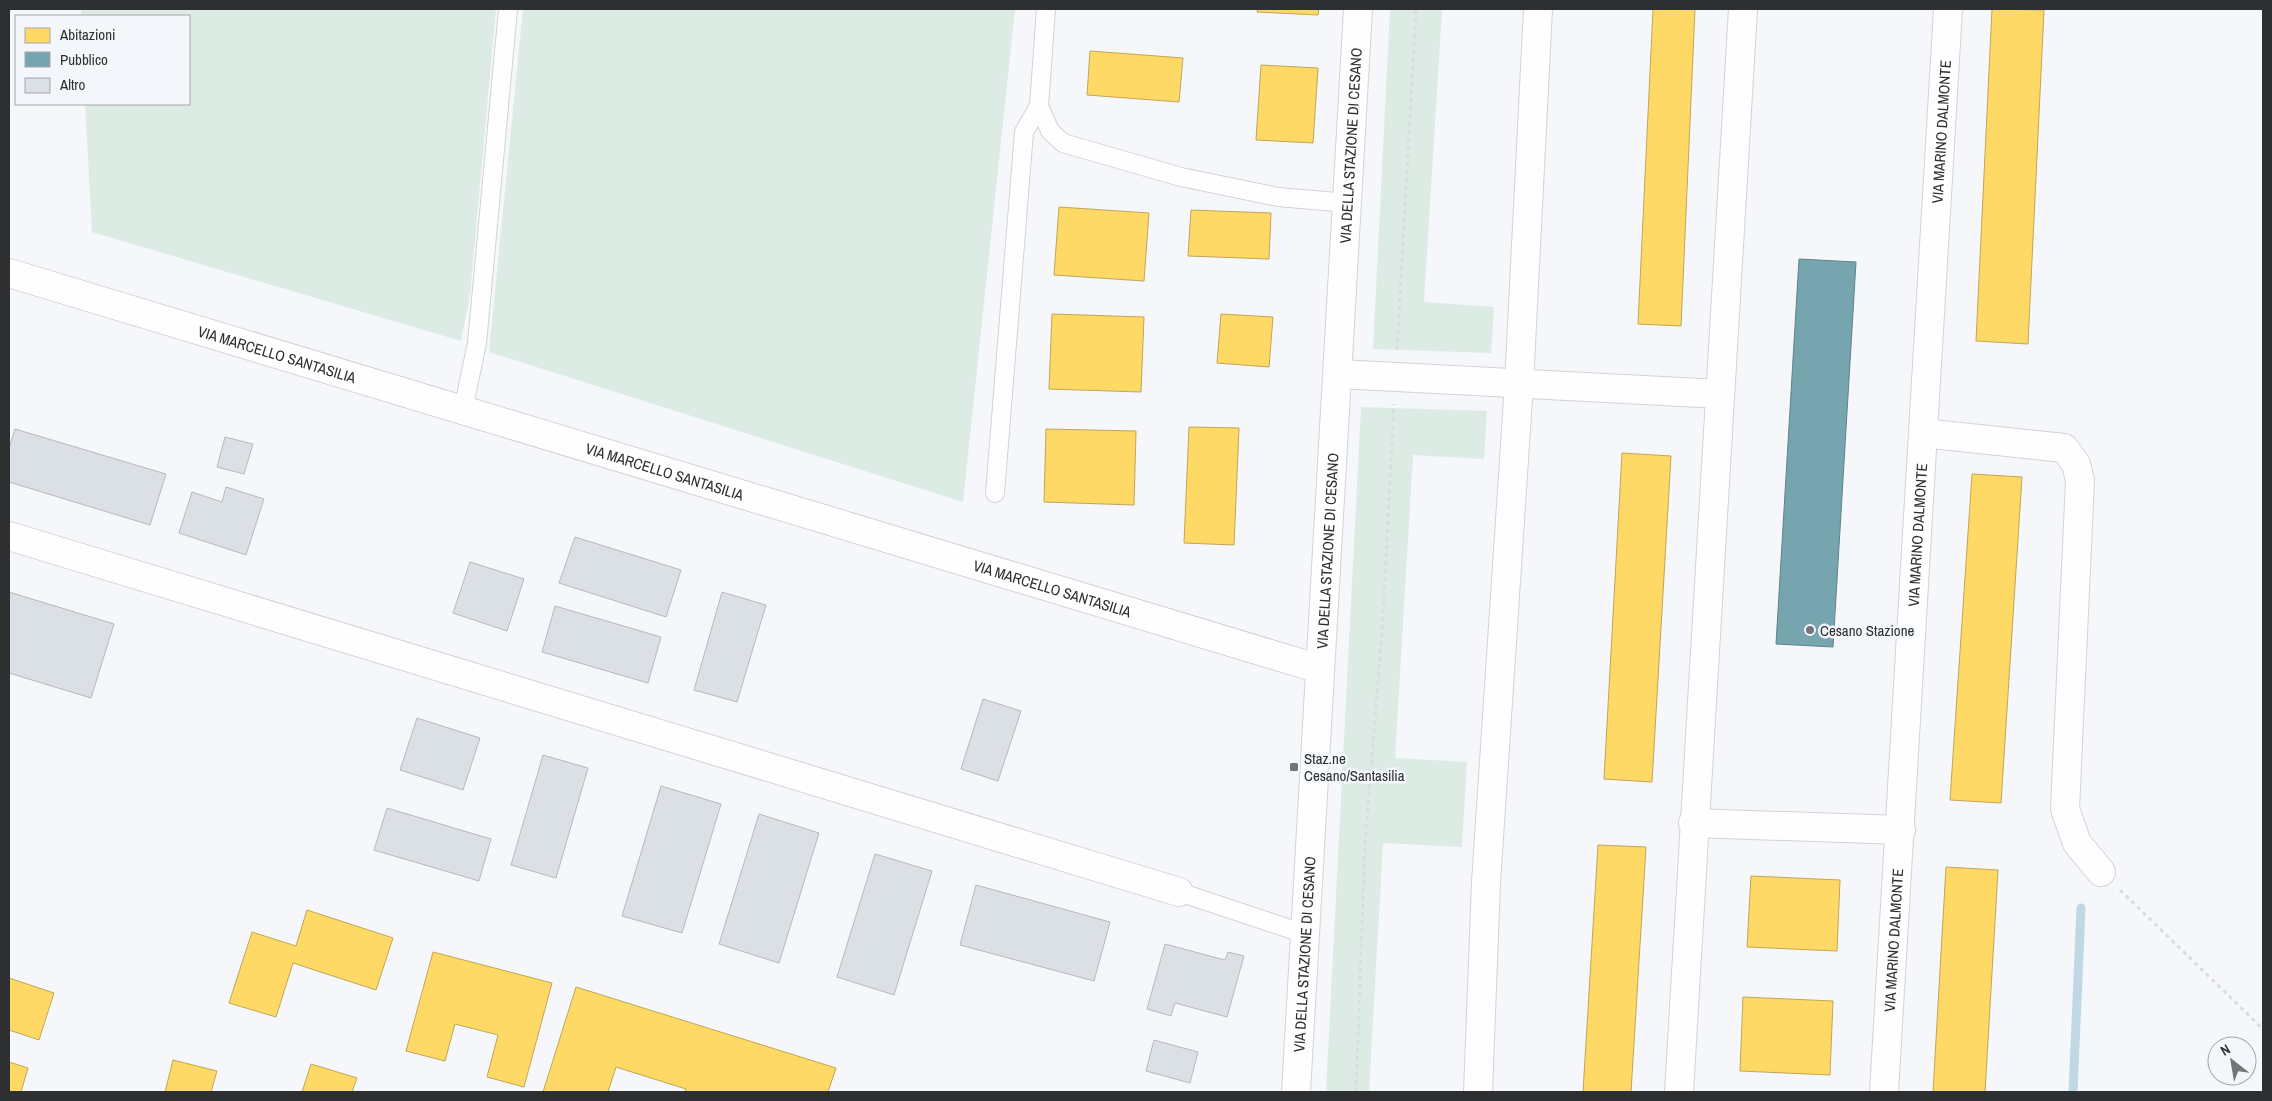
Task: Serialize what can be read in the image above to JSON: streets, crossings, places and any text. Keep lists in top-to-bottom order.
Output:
{
  "streets": {
    "street": ["VIA MARINO DALMONTE", "VIA DELLA STAZIONE DI CESANO", "VIA MARCELLO SANTASILIA"]
  },
  "crossings": [
    ["VIA DELLA STAZIONE DI CESANO", "VIA MARCELLO SANTASILIA"]
  ],
  "places": {
    "other": ["Cesano Stazione"],
    "transit": ["Staz.ne Cesano/Santasilia"]
  },
  "legend": ["Abitazioni", "Pubblico", "Altro"],
  "north": "top left"
}
